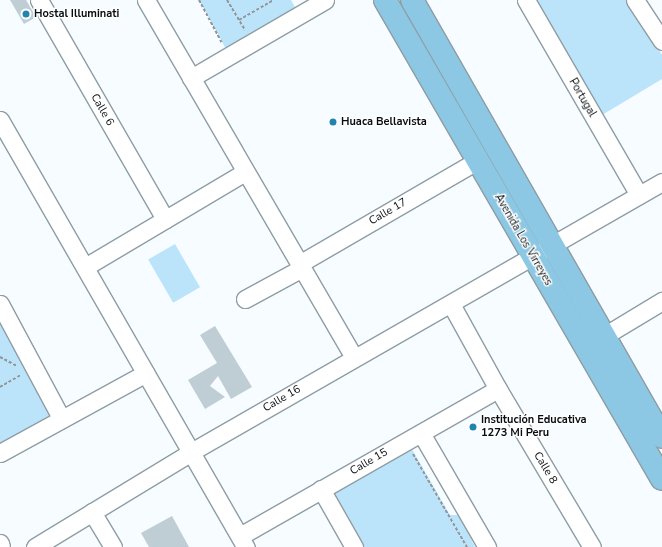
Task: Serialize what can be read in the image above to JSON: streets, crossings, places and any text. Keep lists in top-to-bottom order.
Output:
{
  "streets": {
    "main road": ["Avenida Los Virreyes"],
    "street": [
      "Portugal",
      "Calle 6",
      "Calle 17",
      "Calle 16",
      "Calle 15",
      "Calle 8"
    ]
  },
  "crossings": [
    ["Portugal", "Calle 16"],
    ["Calle 17", "Avenida Los Virreyes"],
    ["Avenida Los Virreyes", "Calle 16"],
    ["Calle 16", "Calle 8"],
    ["Calle 15", "Calle 8"]
  ],
  "places": ["Hostal Illuminati", "Huaca Bellavista", "Institución Educativa 1273 Mi Peru"]
}
